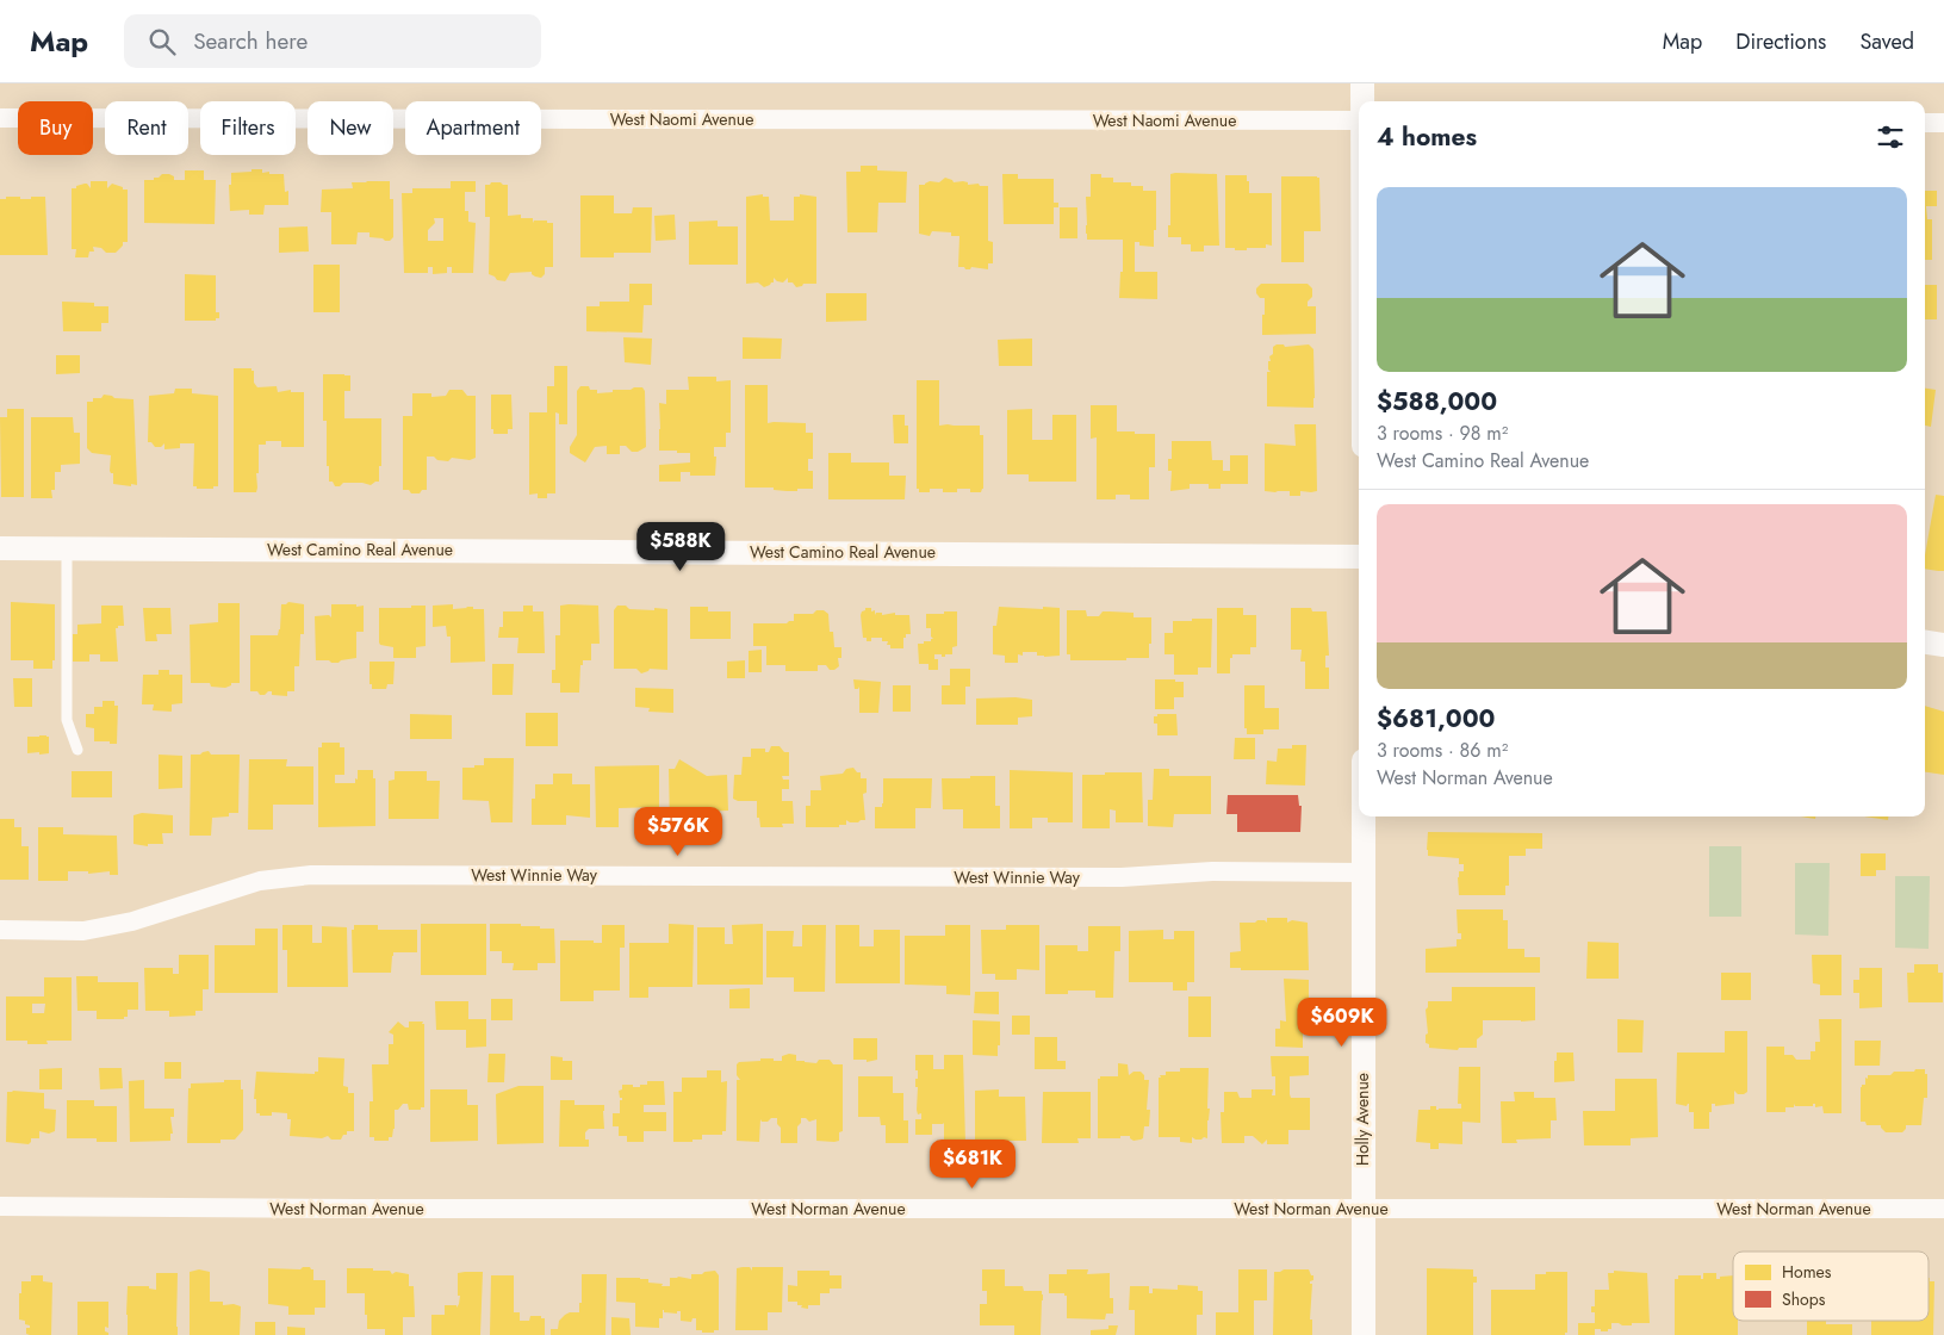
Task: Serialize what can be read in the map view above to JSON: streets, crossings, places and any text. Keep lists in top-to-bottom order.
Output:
{
  "streets": {
    "street": [
      "West Naomi Avenue",
      "West Camino Real Avenue",
      "West Winnie Way",
      "Holly Avenue",
      "West Norman Avenue"
    ]
  },
  "crossings": [
    ["West Winnie Way", "Holly Avenue"],
    ["Holly Avenue", "West Norman Avenue"]
  ],
  "legend": ["Homes", "Shops"],
  "page": {
    "header": "Map",
    "search": "Search here",
    "nav": ["Map", "Directions", "Saved"],
    "chip": [
      "Buy",
      "Rent",
      "Filters",
      "New",
      "Apartment"
    ],
    "heading": "4 homes",
    "list": [
      {
        "name": "$588,000",
        "note": "3 rooms · 98 m² · West Camino Real Avenue"
      },
      {
        "name": "$681,000",
        "note": "3 rooms · 86 m² · West Norman Avenue"
      }
    ],
    "price": [
      "$588K",
      "$576K",
      "$609K",
      "$681K"
    ]
  }
}
